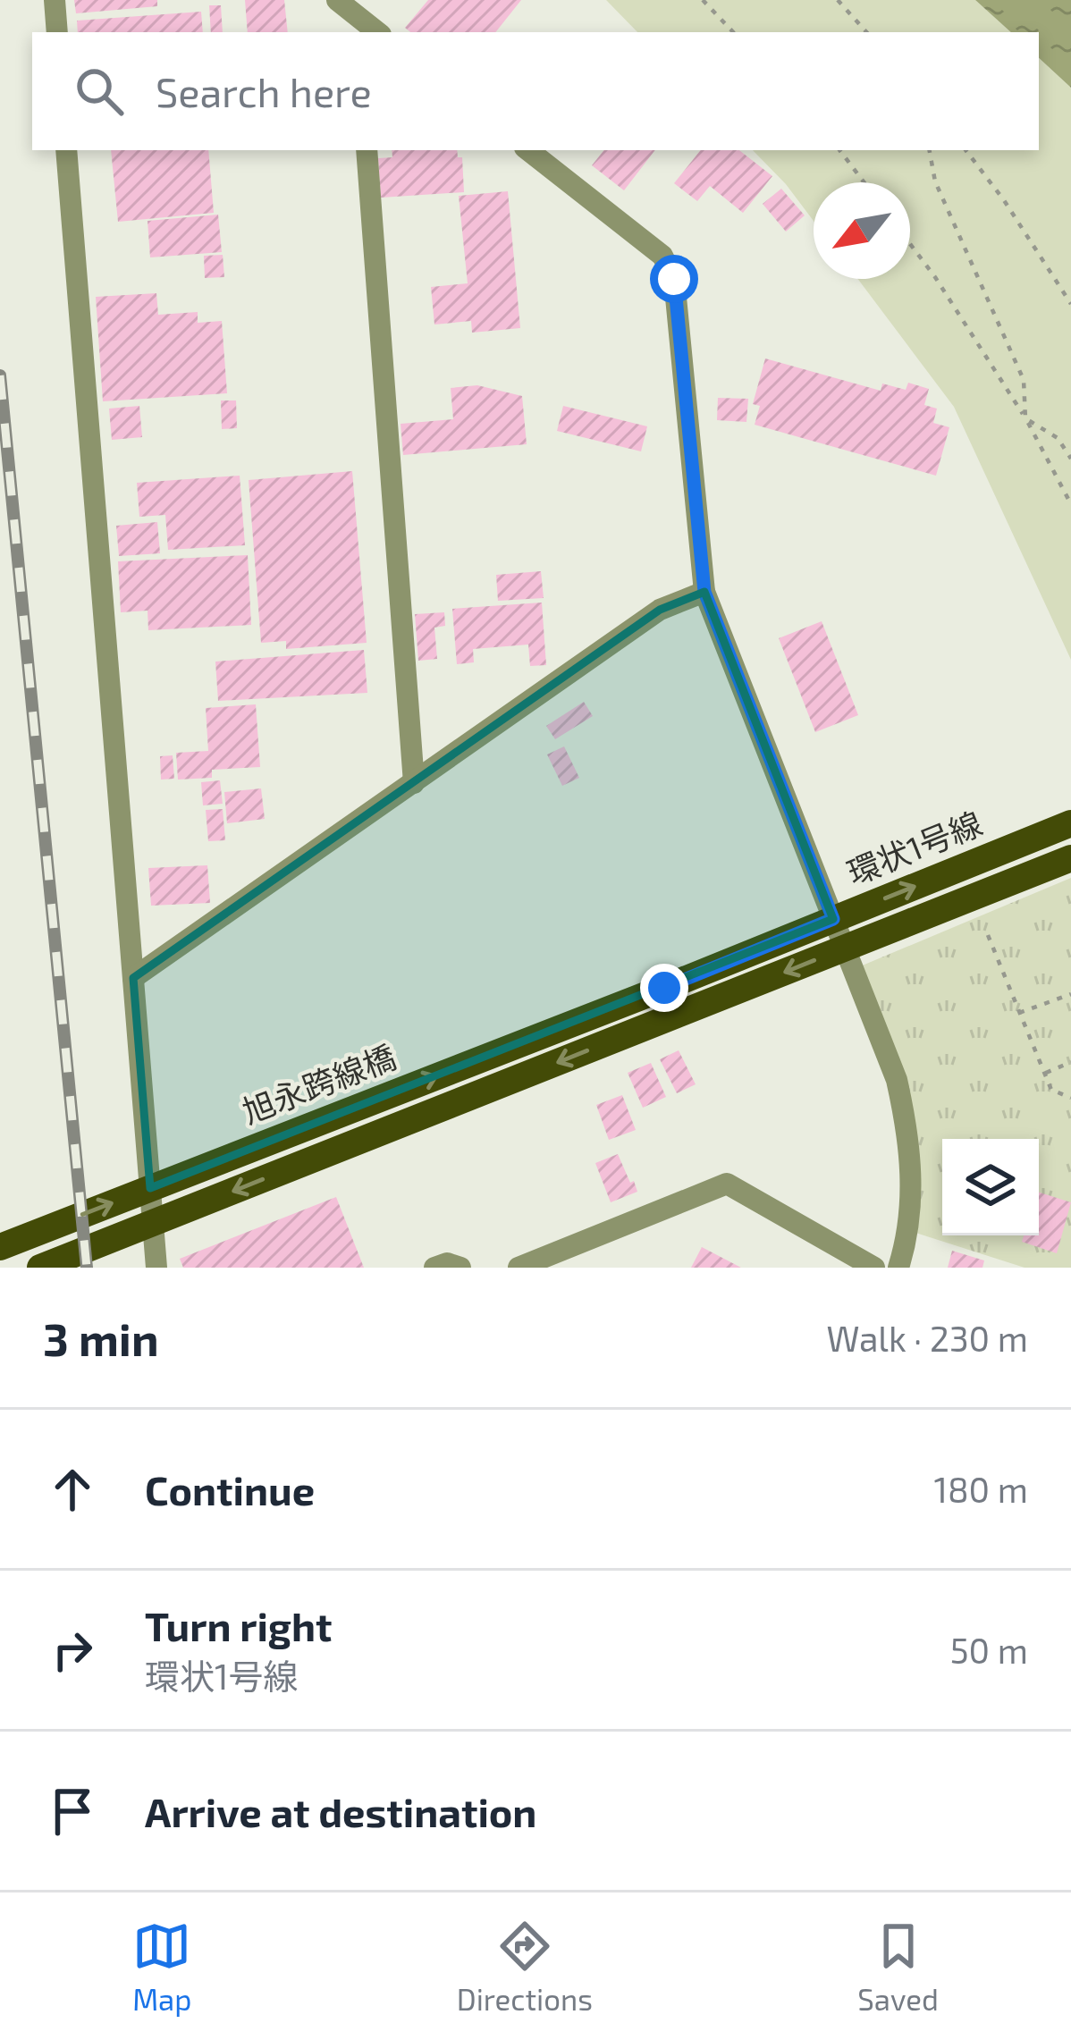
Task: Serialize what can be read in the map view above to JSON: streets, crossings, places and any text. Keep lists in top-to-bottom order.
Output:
{
  "streets": {
    "main road": ["環状1号線", "旭永跨線橋"]
  },
  "crossings": [
    ["環状1号線", "旭永跨線橋"]
  ],
  "north": "bottom left",
  "page": {
    "search": "Search here",
    "heading": ["3 min", "Walk · 230 m"],
    "list": [
      ["Continue", "180 m"],
      ["Turn right", "環状1号線", "50 m"],
      "Arrive at destination"
    ],
    "nav": ["Map", "Directions", "Saved"]
  }
}
